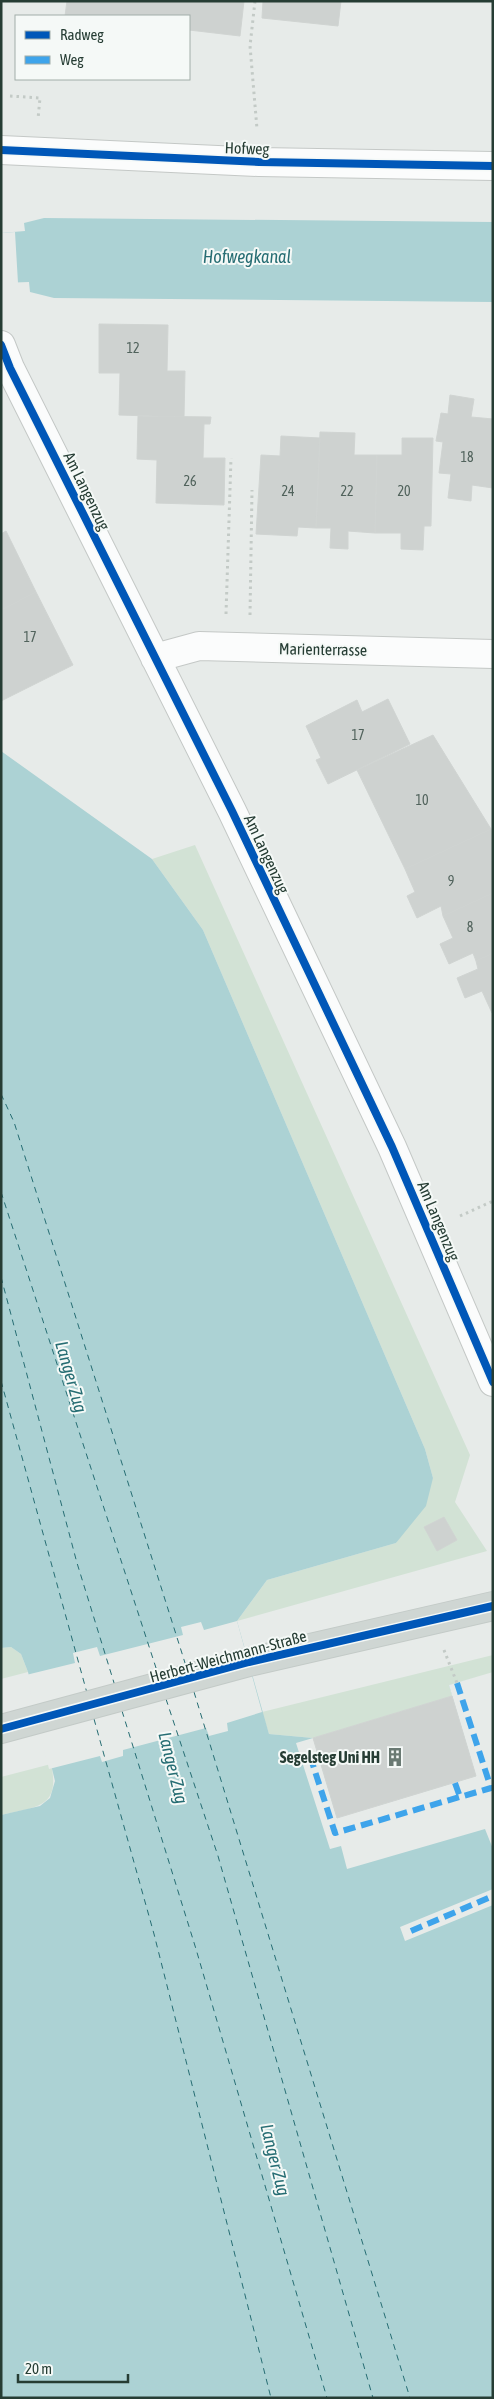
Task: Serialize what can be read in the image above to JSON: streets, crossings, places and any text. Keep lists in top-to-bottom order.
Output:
{
  "streets": {
    "main road": ["Herbert-Weichmann-Straße"],
    "street": ["Hofweg", "Am Langenzug", "Marienterrasse"]
  },
  "crossings": [
    ["Am Langenzug", "Marienterrasse"]
  ],
  "water": ["Hofwegkanal", "Langer Zug"],
  "places": {
    "building": ["Segelsteg Uni HH"]
  },
  "house_numbers": [
    "12",
    "18",
    "26",
    "24",
    "22",
    "20",
    "17",
    "17",
    "10",
    "9",
    "8"
  ],
  "legend": ["Radweg", "Weg"],
  "scale_bar": "20 m"
}
